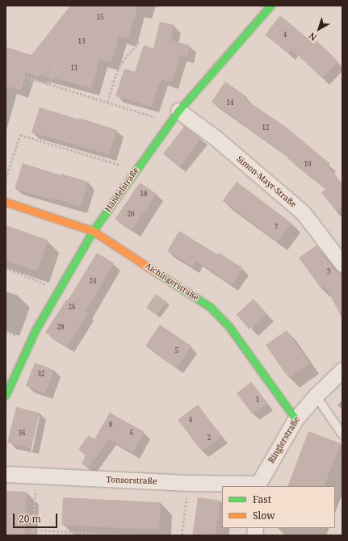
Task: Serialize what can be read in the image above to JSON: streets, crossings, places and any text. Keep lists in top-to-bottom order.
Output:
{
  "streets": {
    "street": [
      "Simon-Mayr-Straße",
      "Händelstraße",
      "Aichingerstraße",
      "Ringlerstraße",
      "Tonsorstraße"
    ]
  },
  "crossings": [
    ["Simon-Mayr-Straße", "Händelstraße"],
    ["Händelstraße", "Aichingerstraße"],
    ["Aichingerstraße", "Ringlerstraße"],
    ["Ringlerstraße", "Tonsorstraße"]
  ],
  "house_numbers": [
    "15",
    "4",
    "13",
    "11",
    "14",
    "12",
    "10",
    "18",
    "20",
    "7",
    "3",
    "24",
    "26",
    "28",
    "5",
    "32",
    "1",
    "4",
    "8",
    "36",
    "6",
    "2"
  ],
  "legend": ["Fast", "Slow"],
  "scale_bar": "20 m",
  "north": "bottom left"
}
